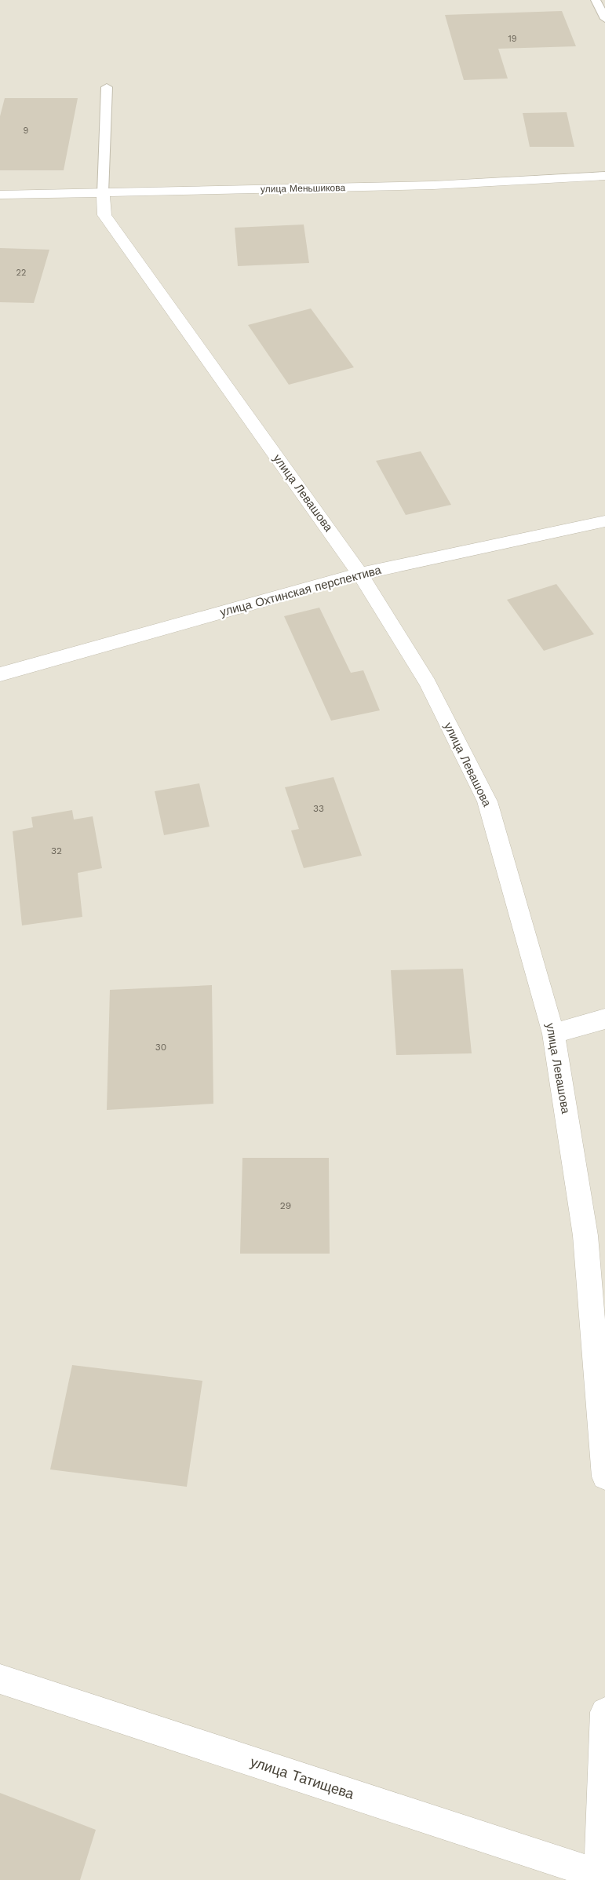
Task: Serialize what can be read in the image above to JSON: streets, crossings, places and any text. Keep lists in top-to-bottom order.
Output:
{
  "streets": {
    "street": [
      "улица Меньшикова",
      "улица Левашова",
      "улица Охтинская перспектива",
      "улица Татищева"
    ]
  },
  "crossings": [
    ["улица Меньшикова", "улица Левашова"],
    ["улица Левашова", "улица Охтинская перспектива"]
  ],
  "house_numbers": [
    "19",
    "9",
    "22",
    "33",
    "32",
    "30",
    "29"
  ]
}
